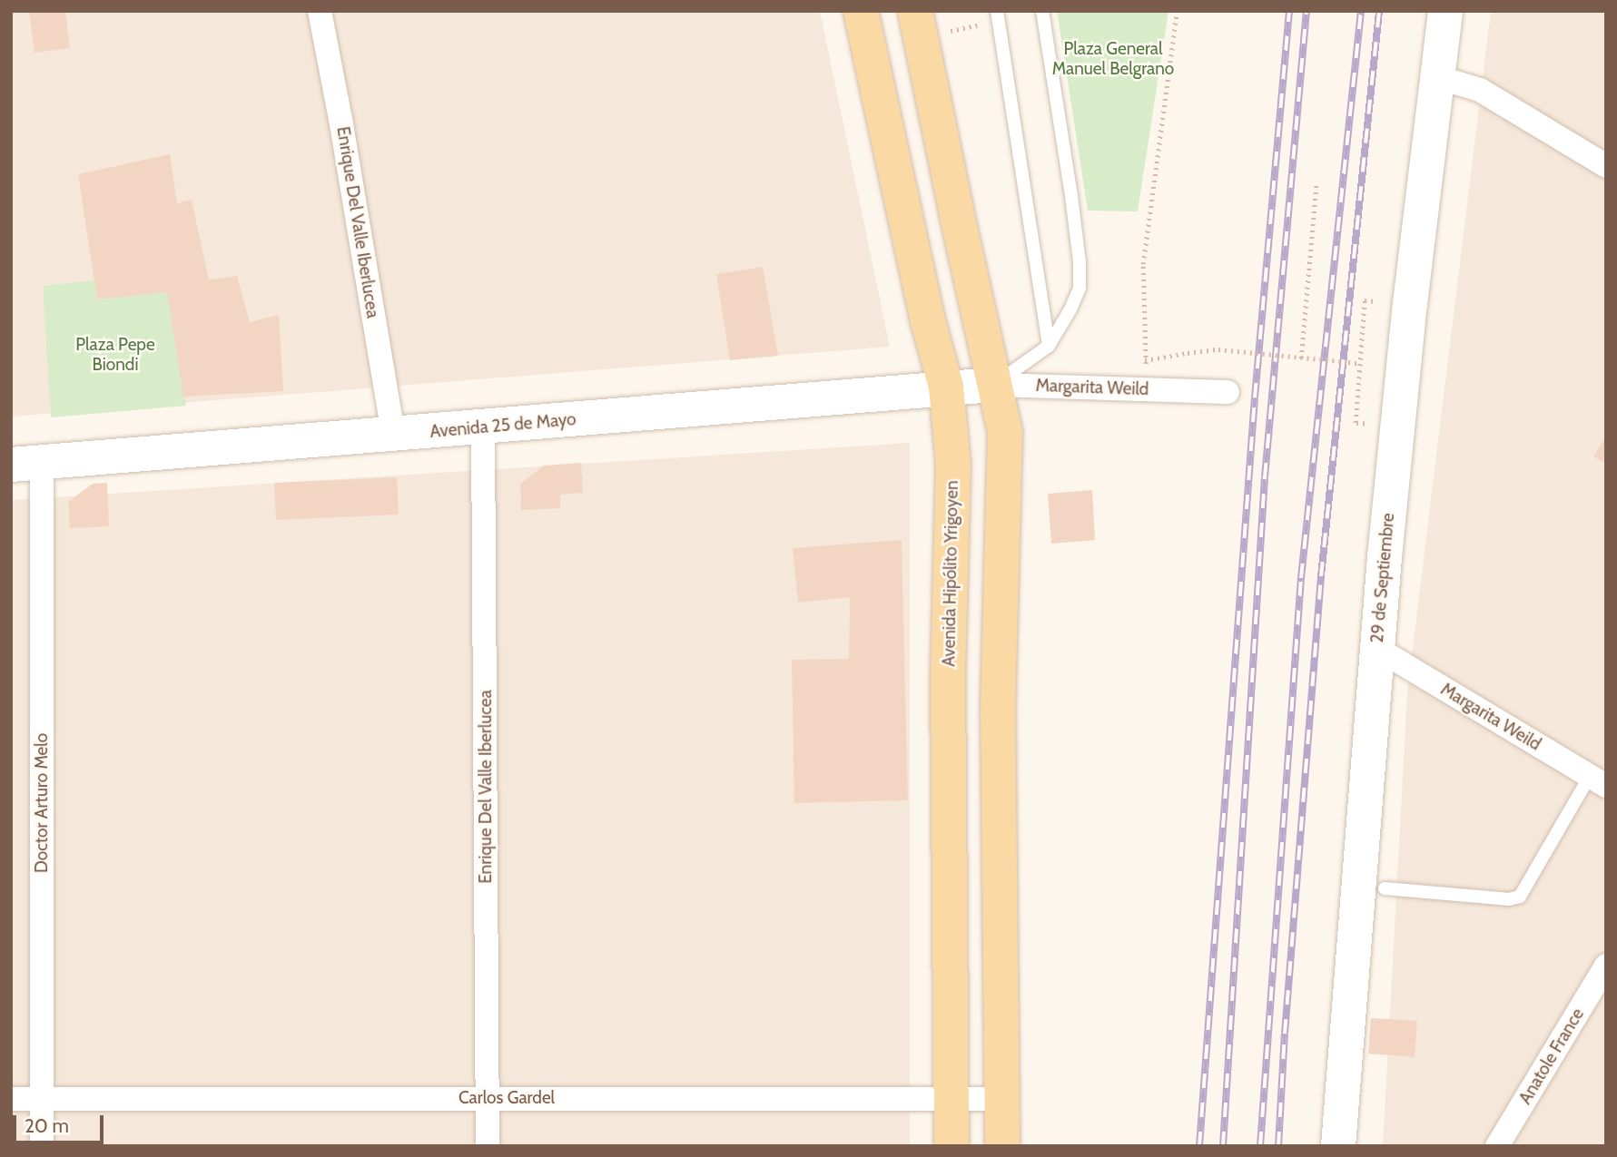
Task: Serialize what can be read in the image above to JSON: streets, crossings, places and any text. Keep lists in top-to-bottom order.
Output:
{
  "streets": {
    "main road": ["Avenida Hipólito Yrigoyen"],
    "street": [
      "Enrique Del Valle Iberlucea",
      "Margarita Weild",
      "Avenida 25 de Mayo",
      "29 de Septiembre",
      "Doctor Arturo Melo",
      "Anatole France",
      "Carlos Gardel"
    ]
  },
  "crossings": [
    ["Enrique Del Valle Iberlucea", "Avenida 25 de Mayo"],
    ["Enrique Del Valle Iberlucea", "Carlos Gardel"],
    ["Margarita Weild", "Avenida 25 de Mayo"],
    ["Margarita Weild", "29 de Septiembre"],
    ["Avenida 25 de Mayo", "Avenida Hipólito Yrigoyen"],
    ["Avenida 25 de Mayo", "Doctor Arturo Melo"],
    ["Avenida Hipólito Yrigoyen", "Carlos Gardel"],
    ["Doctor Arturo Melo", "Carlos Gardel"]
  ],
  "parks": ["Plaza General Manuel Belgrano", "Plaza Pepe Biondi"],
  "scale_bar": "20 m"
}
